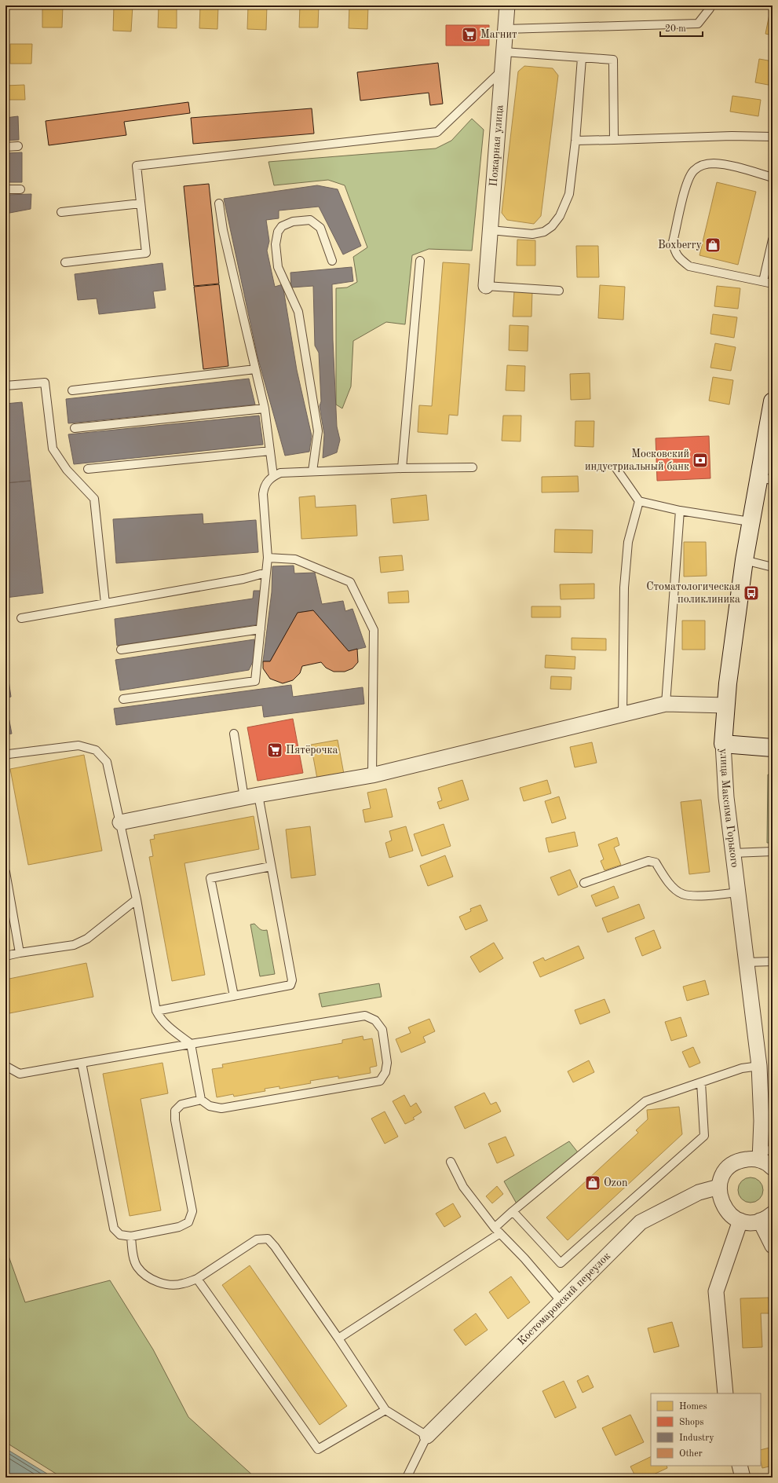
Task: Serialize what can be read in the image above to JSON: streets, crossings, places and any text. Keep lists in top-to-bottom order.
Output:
{
  "streets": {
    "street": ["Пожарная улица", "улица Максима Горького", "Костомаровский переулок"]
  },
  "places": {
    "supermarket": ["Магнит", "Пятёрочка"],
    "shop": ["Boxberry", "Ozon"],
    "bank": ["Московский индустриальный банк"],
    "bus stop": ["Стоматологическая поликлиника"]
  },
  "legend": [
    "Homes",
    "Shops",
    "Industry",
    "Other"
  ],
  "scale_bar": "20 m"
}
